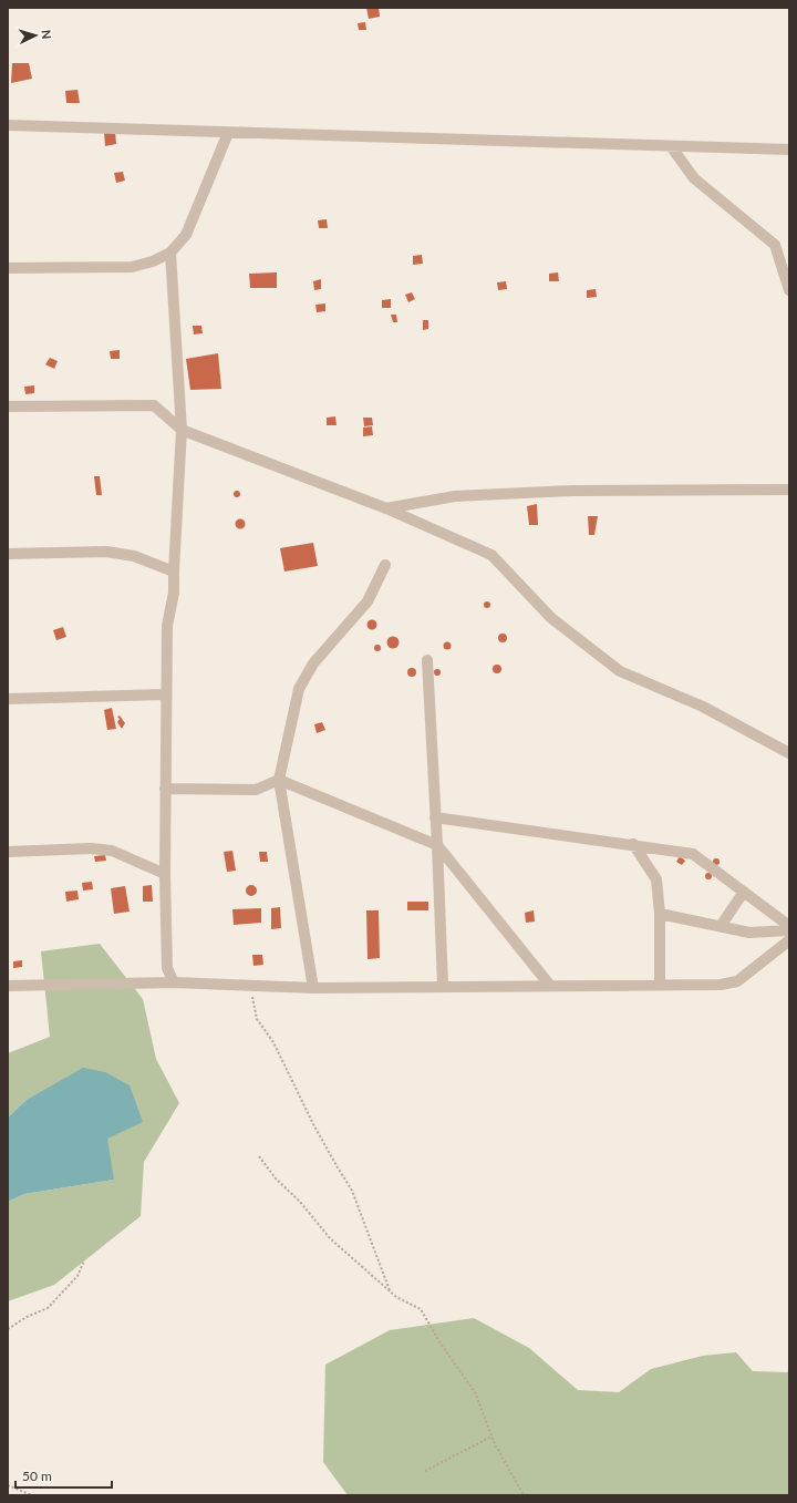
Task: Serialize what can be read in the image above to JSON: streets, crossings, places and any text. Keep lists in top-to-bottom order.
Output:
{
  "scale_bar": "50 m",
  "north": "right"
}
